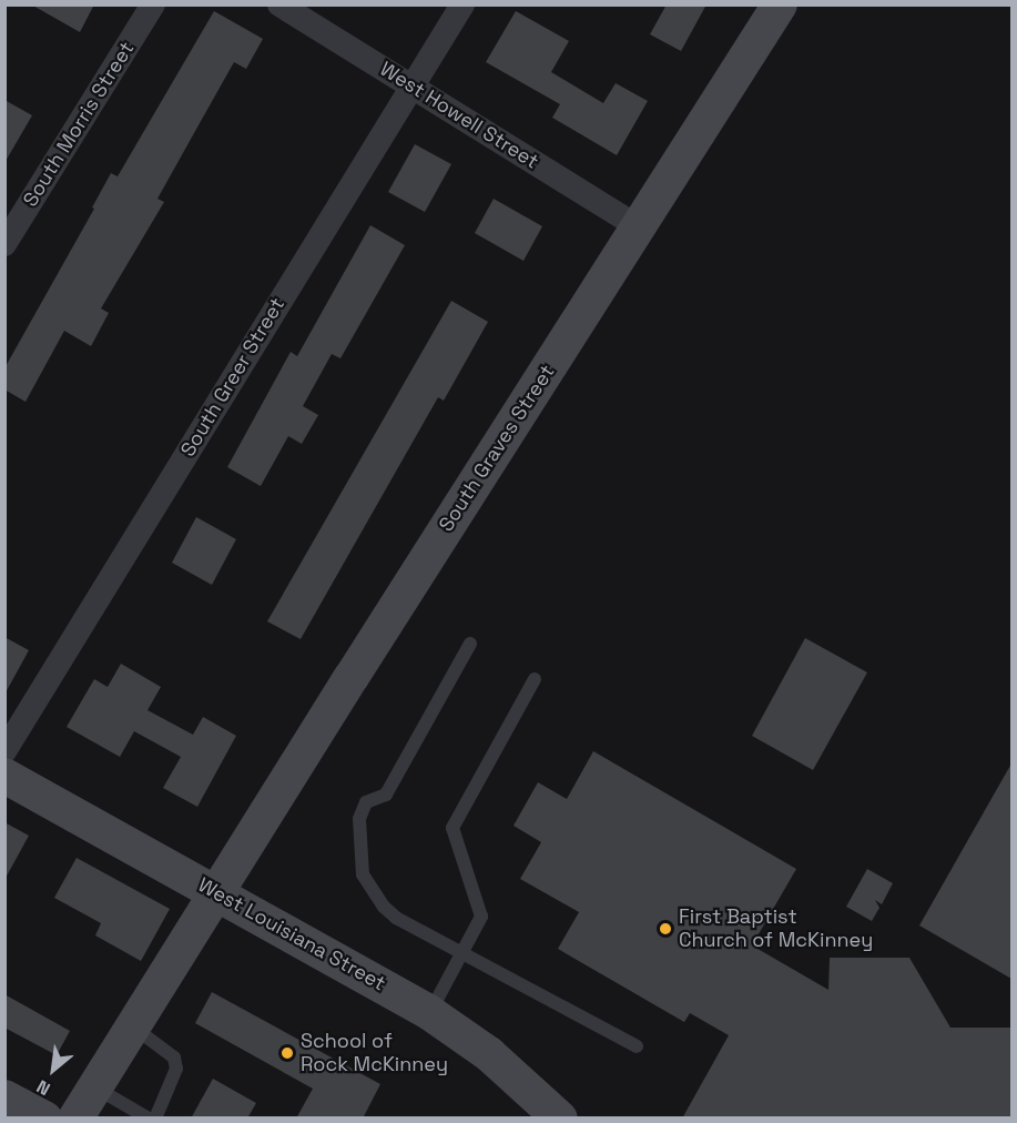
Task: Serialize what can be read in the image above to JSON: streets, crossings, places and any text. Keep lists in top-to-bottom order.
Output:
{
  "streets": {
    "street": [
      "West Howell Street",
      "South Morris Street",
      "South Greer Street",
      "South Graves Street",
      "West Louisiana Street"
    ]
  },
  "crossings": [
    ["West Howell Street", "South Greer Street"],
    ["West Howell Street", "South Graves Street"],
    ["South Graves Street", "West Louisiana Street"]
  ],
  "places": ["First Baptist Church of McKinney", "School of Rock McKinney"],
  "north": "bottom left"
}
